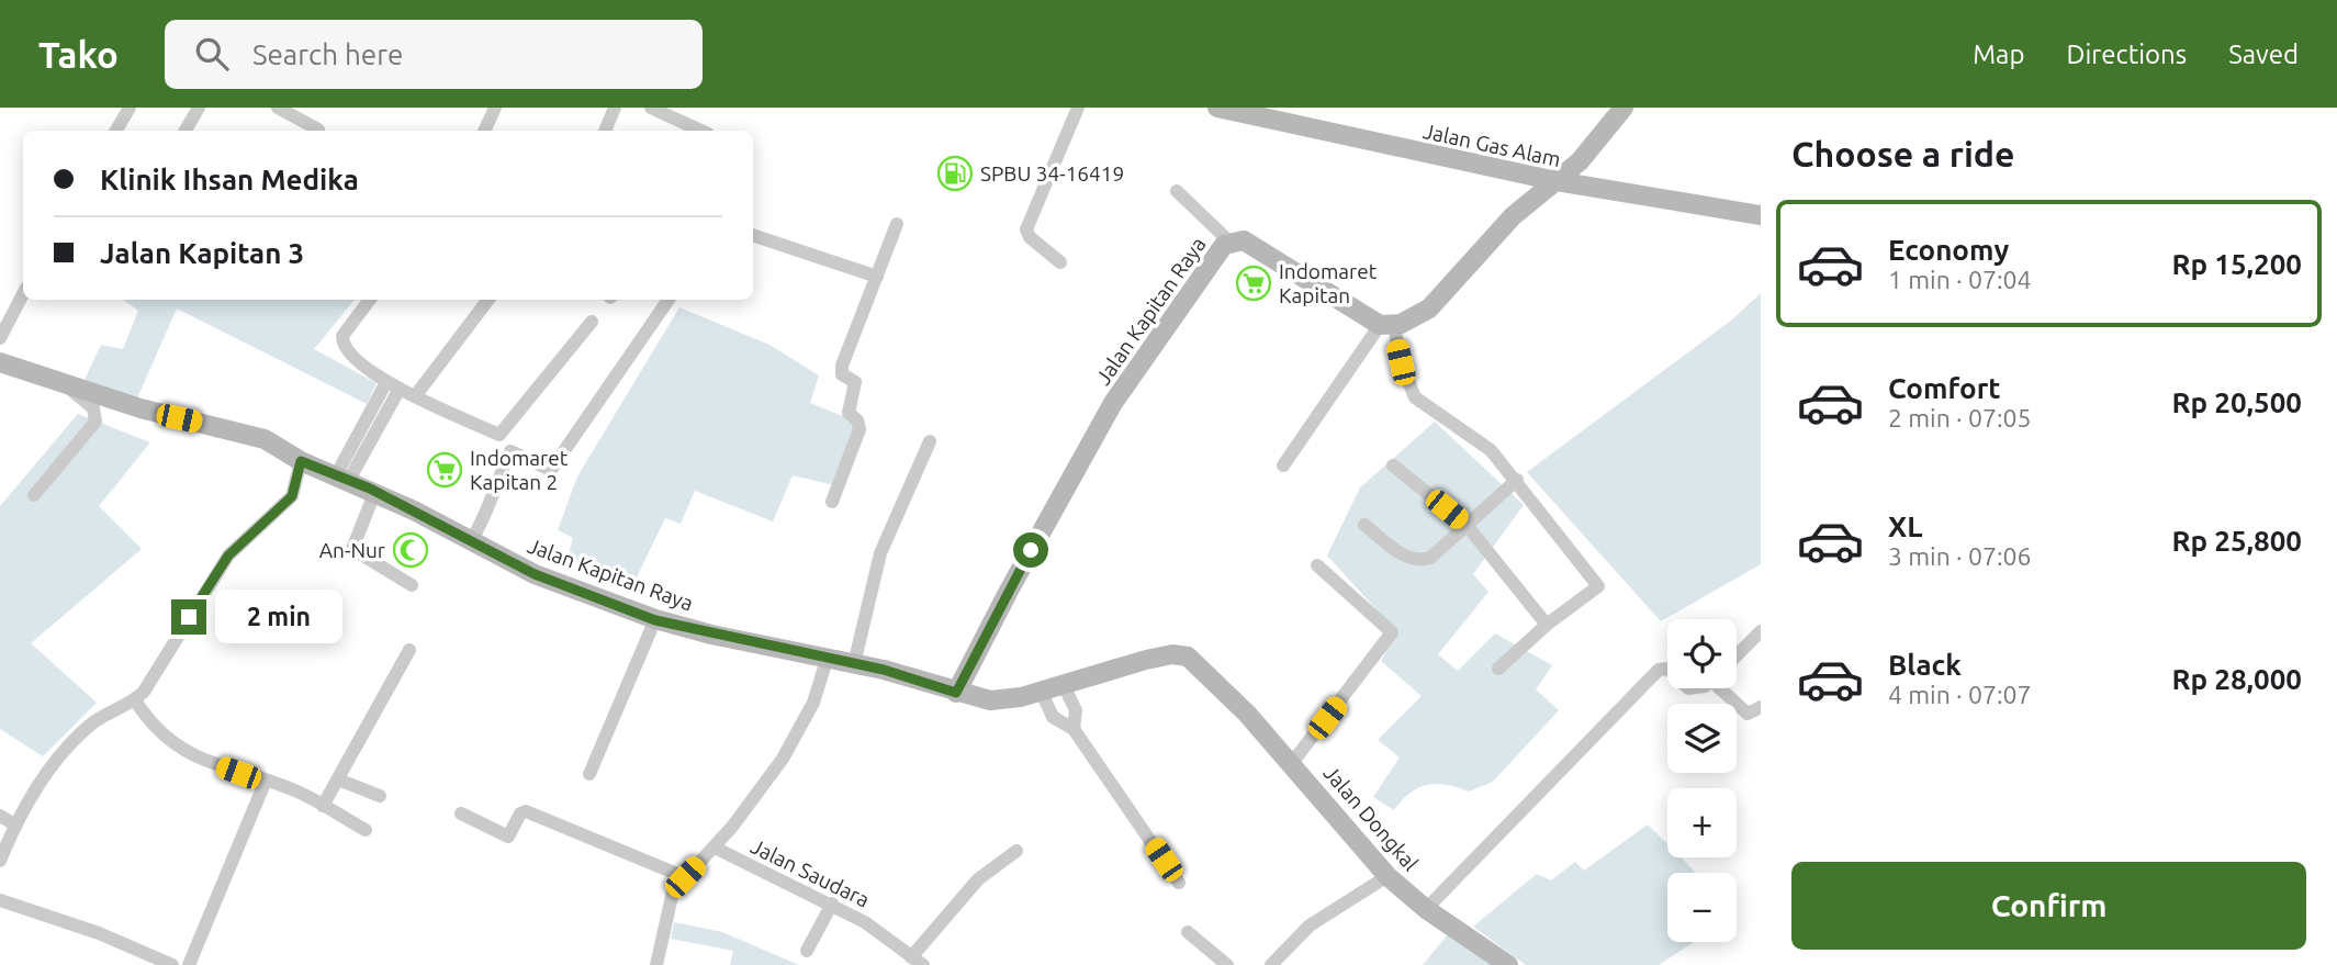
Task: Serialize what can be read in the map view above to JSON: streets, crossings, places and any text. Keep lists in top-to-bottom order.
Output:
{
  "streets": {
    "street": [
      "Jalan Gas Alam",
      "Jalan Kapitan Raya",
      "Jalan Dongkal",
      "Jalan Saudara"
    ]
  },
  "crossings": [
    ["Jalan Kapitan Raya", "Jalan Dongkal"]
  ],
  "places": {
    "fuel station": ["SPBU 34-16419"],
    "supermarket": ["Indomaret Kapitan", "Indomaret Kapitan 2"],
    "mosque": ["An-Nur"]
  },
  "page": {
    "header": "Tako",
    "search": "Search here",
    "nav": ["Map", "Directions", "Saved"],
    "heading": "Choose a ride",
    "banner": ["Klinik Ihsan Medika", "Jalan Kapitan 3"],
    "list": [
      {
        "name": "Economy",
        "note": "1 min · 07:04",
        "value": "Rp 15,200"
      },
      {
        "name": "Comfort",
        "note": "2 min · 07:05",
        "value": "Rp 20,500"
      },
      {
        "name": "XL",
        "note": "3 min · 07:06",
        "value": "Rp 25,800"
      },
      {
        "name": "Black",
        "note": "4 min · 07:07",
        "value": "Rp 28,000"
      }
    ],
    "bubble": "2 min",
    "map_buttons": ["+", "−"],
    "buttons": "Confirm"
  }
}
